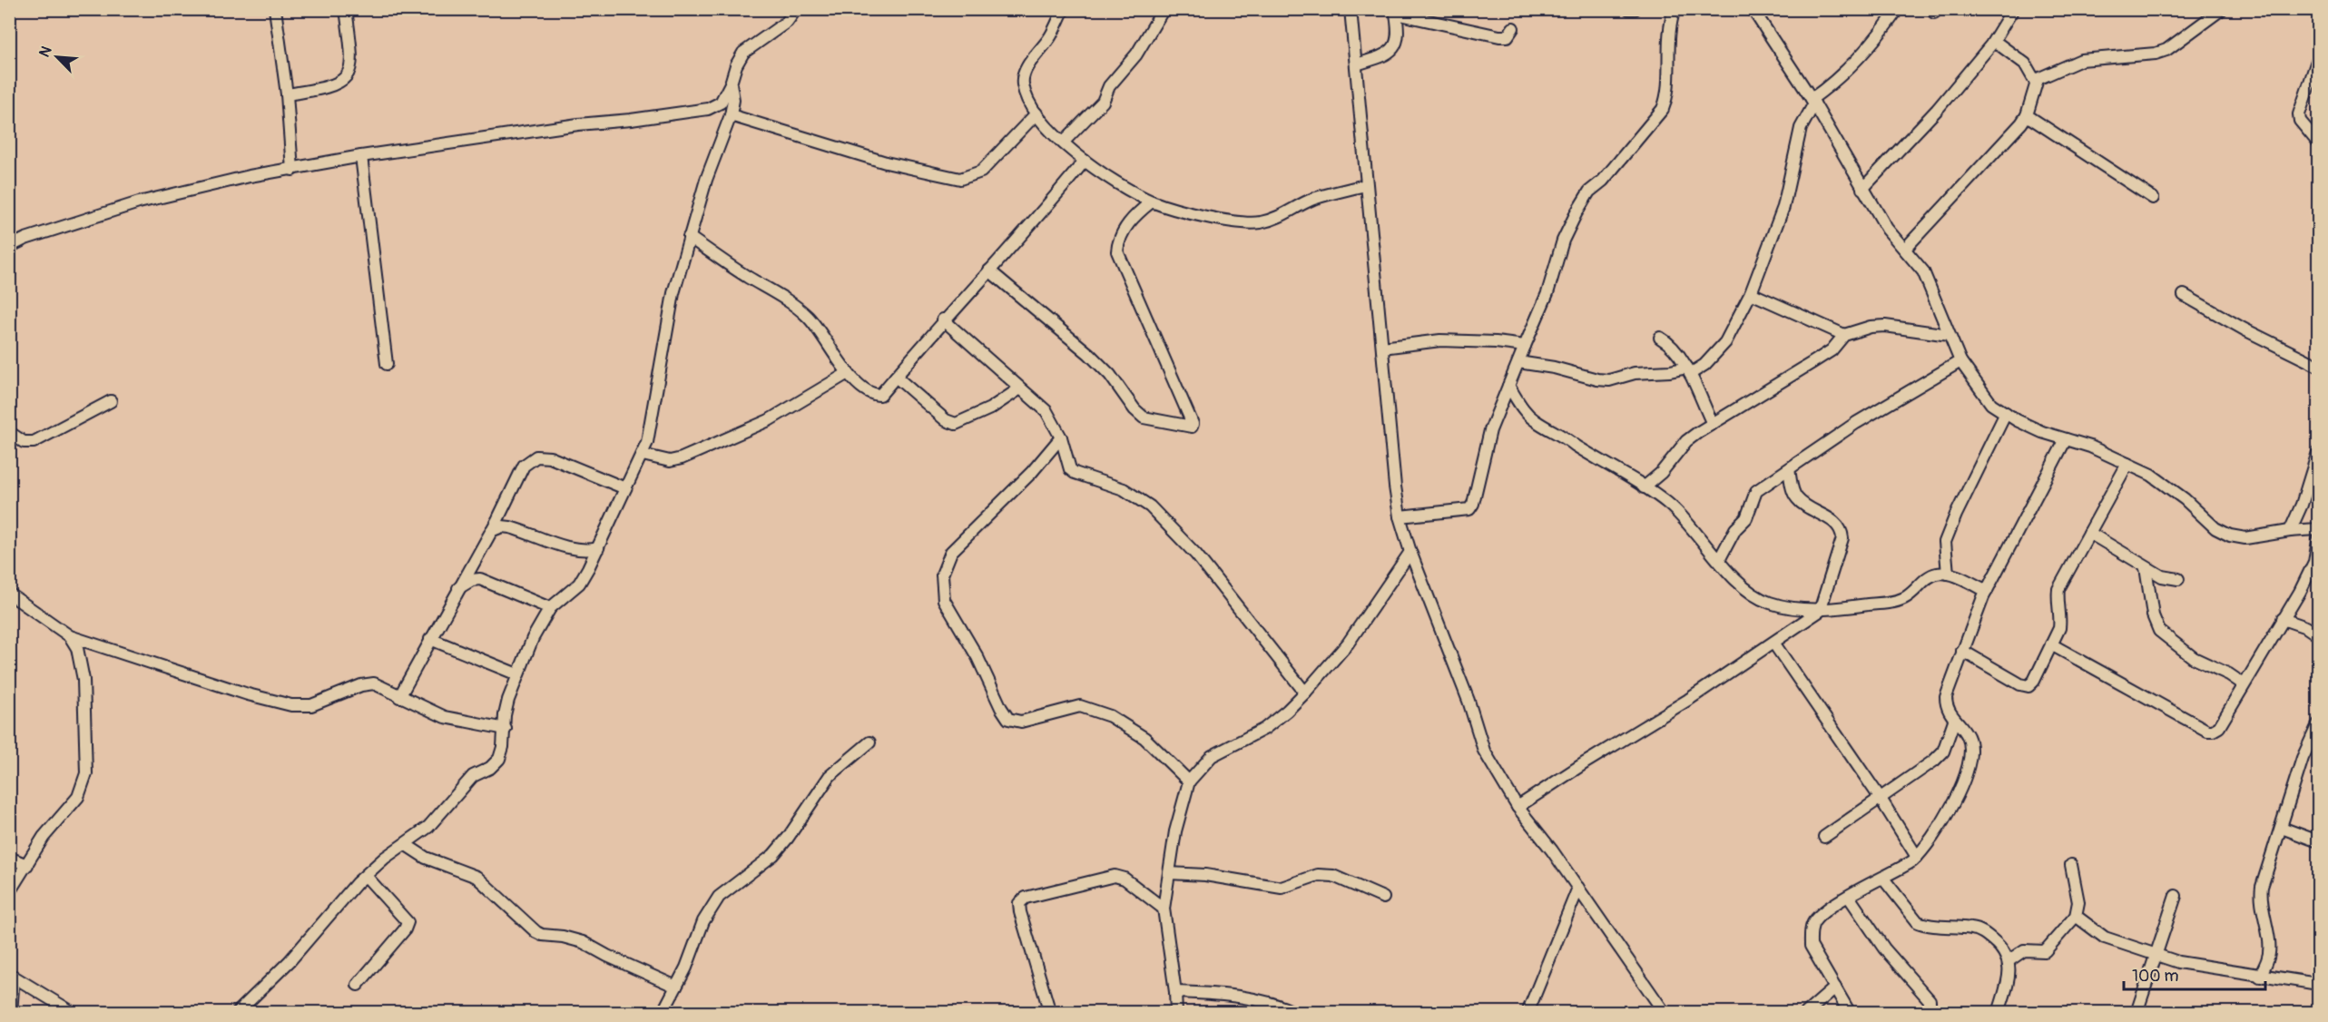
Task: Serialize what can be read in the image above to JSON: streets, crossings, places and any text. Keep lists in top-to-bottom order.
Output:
{
  "scale_bar": "100 m",
  "north": "top left"
}
